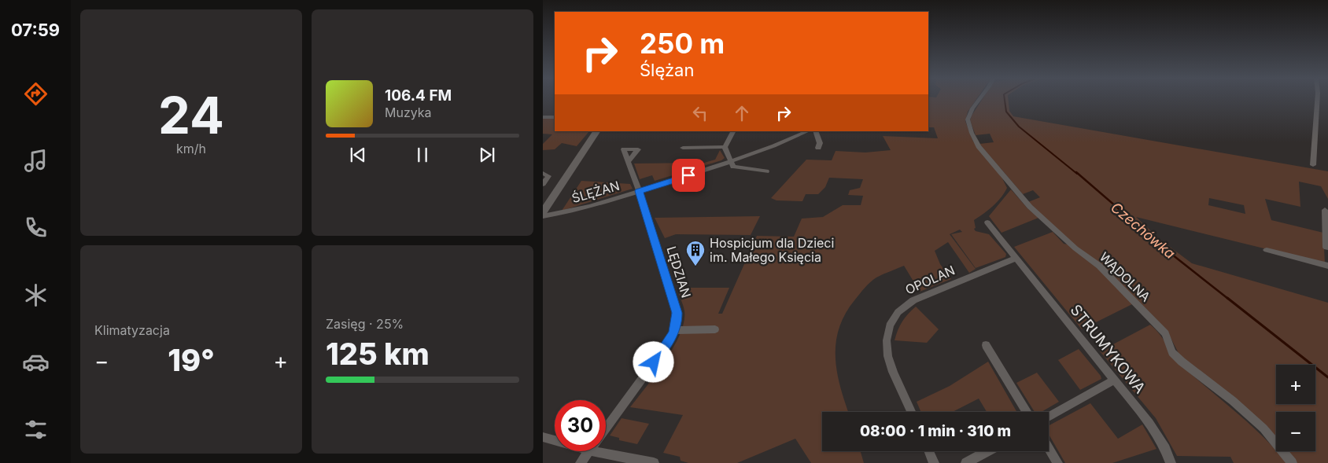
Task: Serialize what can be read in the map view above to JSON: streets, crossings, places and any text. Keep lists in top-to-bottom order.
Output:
{
  "streets": {
    "street": [
      "ŚLĘŻAN",
      "LĘDZIAN",
      "WĄDOLNA",
      "OPOLAN",
      "STRUMYKOWA"
    ]
  },
  "crossings": [
    ["ŚLĘŻAN", "LĘDZIAN"],
    ["OPOLAN", "STRUMYKOWA"]
  ],
  "water": ["Czechówka"],
  "places": {
    "building": ["Hospicjum dla Dzieci im. Małego Księcia"]
  },
  "page": {
    "tabs": "07:59",
    "tile": [
      ["24", "km/h"],
      "Klimatyzacja",
      ["Zasięg · 25%", "125 km"]
    ],
    "turn": ["250 m", "Ślężan"],
    "song": ["106.4 FM", "Muzyka"],
    "heat": ["−", "19°", "+"],
    "map_buttons": ["+", "−"],
    "limit": "30",
    "trip": "08:00 · 1 min · 310 m"
  }
}
